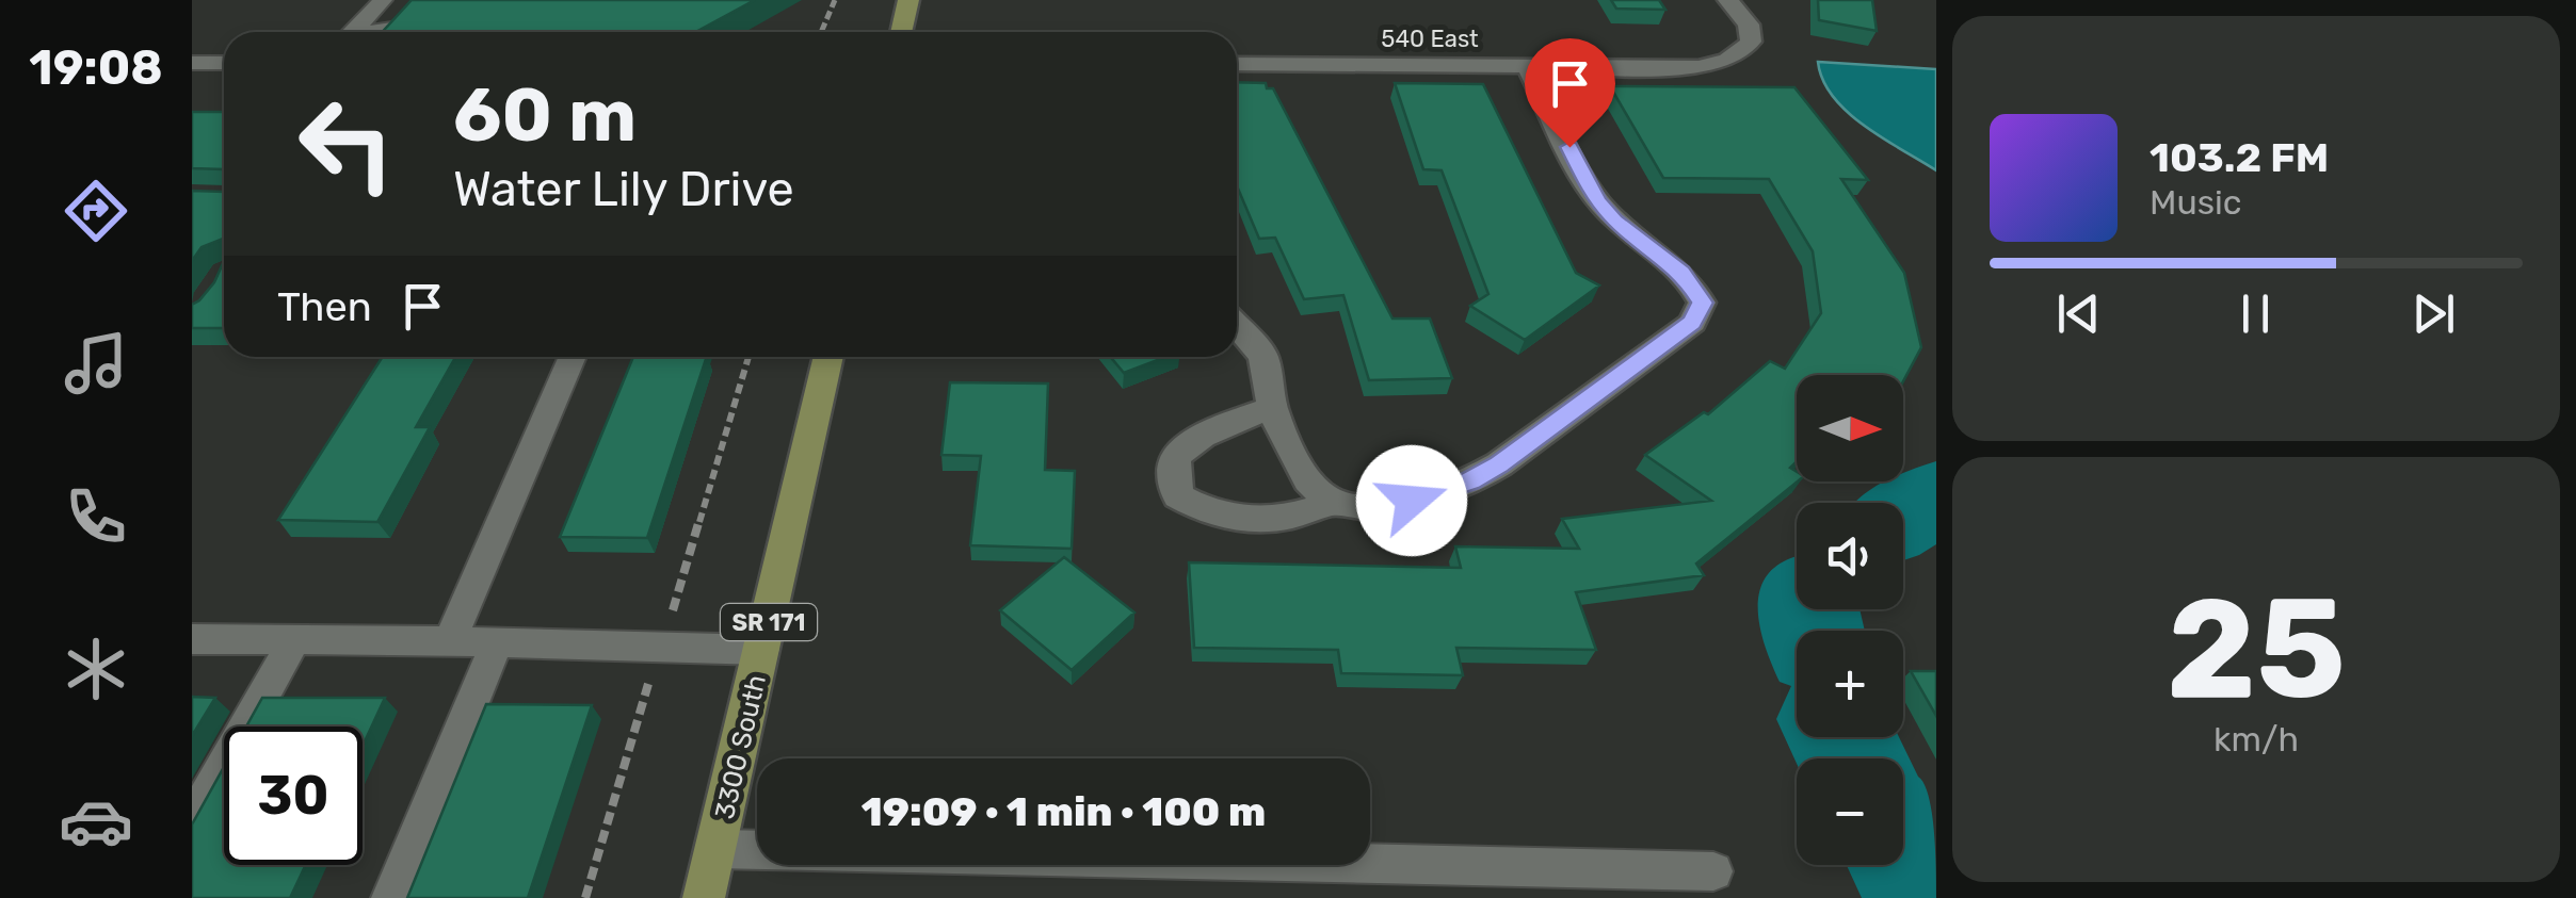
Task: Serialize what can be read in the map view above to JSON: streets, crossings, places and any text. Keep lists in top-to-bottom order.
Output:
{
  "streets": {
    "main road": ["SR 171", "3300 South"],
    "street": ["540 East"]
  },
  "north": "right",
  "page": {
    "tabs": "19:08",
    "turn": ["60 m", "Water Lily Drive"],
    "song": ["103.2 FM", "Music"],
    "then": "Then",
    "map_buttons": ["+", "−"],
    "tile": ["25", "km/h"],
    "limit": "30",
    "trip": "19:09 · 1 min · 100 m"
  }
}
